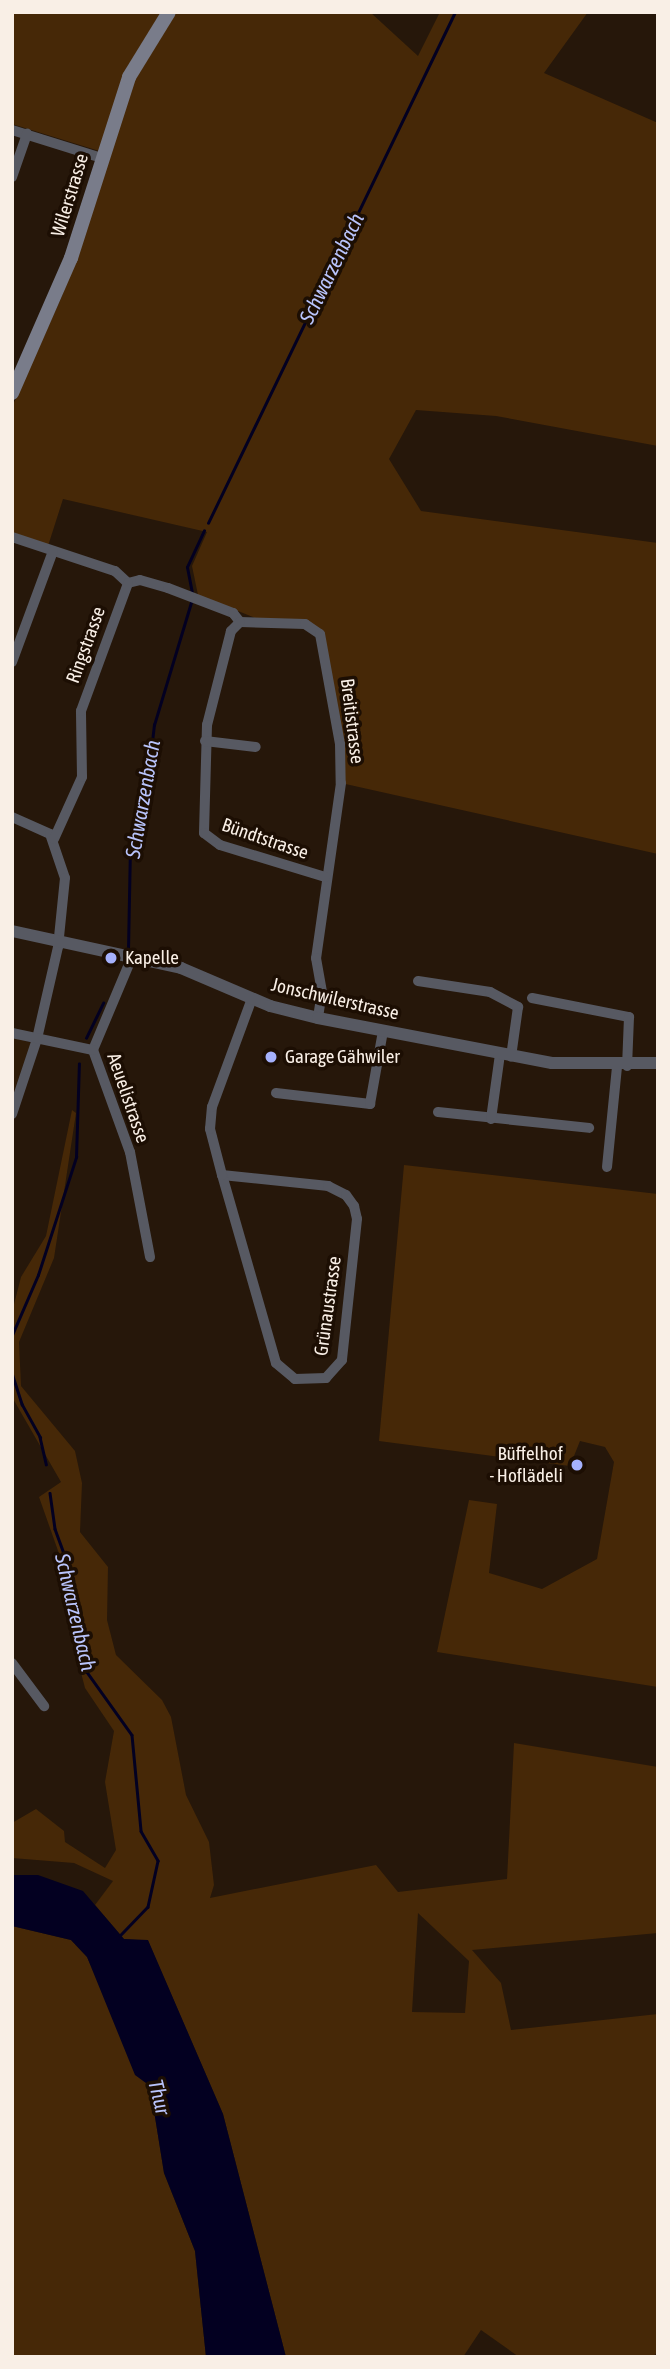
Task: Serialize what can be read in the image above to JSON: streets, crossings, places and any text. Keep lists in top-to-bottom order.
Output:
{
  "streets": {
    "main road": ["Wilerstrasse"],
    "street": [
      "Ringstrasse",
      "Breitistrasse",
      "Bündtstrasse",
      "Jonschwilerstrasse",
      "Aeuelistrasse",
      "Grünaustrasse"
    ]
  },
  "crossings": [
    ["Breitistrasse", "Bündtstrasse"],
    ["Breitistrasse", "Jonschwilerstrasse"],
    ["Jonschwilerstrasse", "Aeuelistrasse"],
    ["Jonschwilerstrasse", "Grünaustrasse"]
  ],
  "water": ["Schwarzenbach", "Thur"],
  "places": ["Kapelle", "Garage Gähwiler", "Büffelhof - Hoflädeli"]
}
